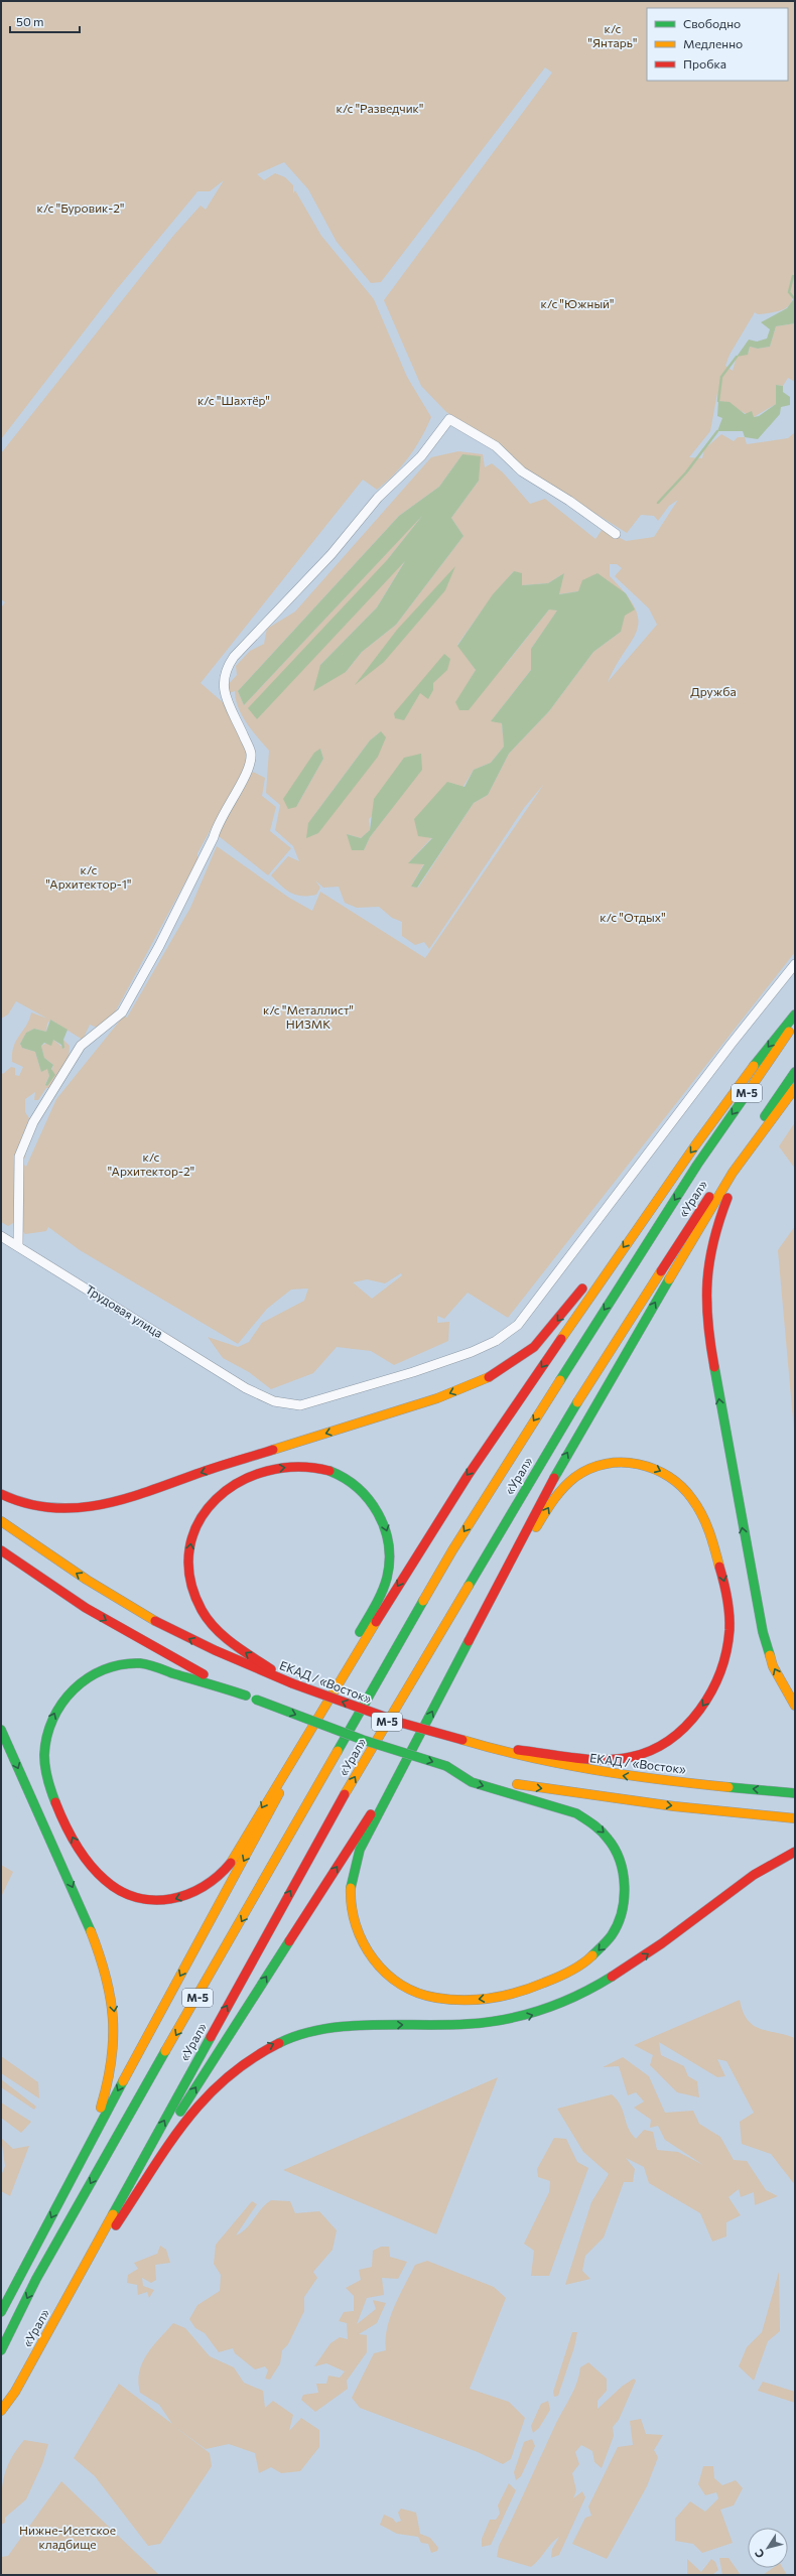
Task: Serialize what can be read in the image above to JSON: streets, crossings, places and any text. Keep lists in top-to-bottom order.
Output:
{
  "streets": {
    "main road": ["М-5", "«Урал»", "ЕКАД / «Восток»"],
    "street": ["Трудовая улица"]
  },
  "parks": [
    "к/с \"Янтарь\"",
    "к/с \"Разведчик\"",
    "к/с \"Буровик-2\"",
    "к/с \"Южный\"",
    "к/с \"Шахтёр\"",
    "Дружба",
    "к/с \"Архитектор-1\"",
    "к/с \"Отдых\"",
    "к/с \"Металлист\" НИЗМК",
    "к/с \"Архитектор-2\"",
    "Нижне-Исетское кладбище"
  ],
  "legend": ["Свободно", "Медленно", "Пробка"],
  "scale_bar": "50 m",
  "north": "bottom left"
}
